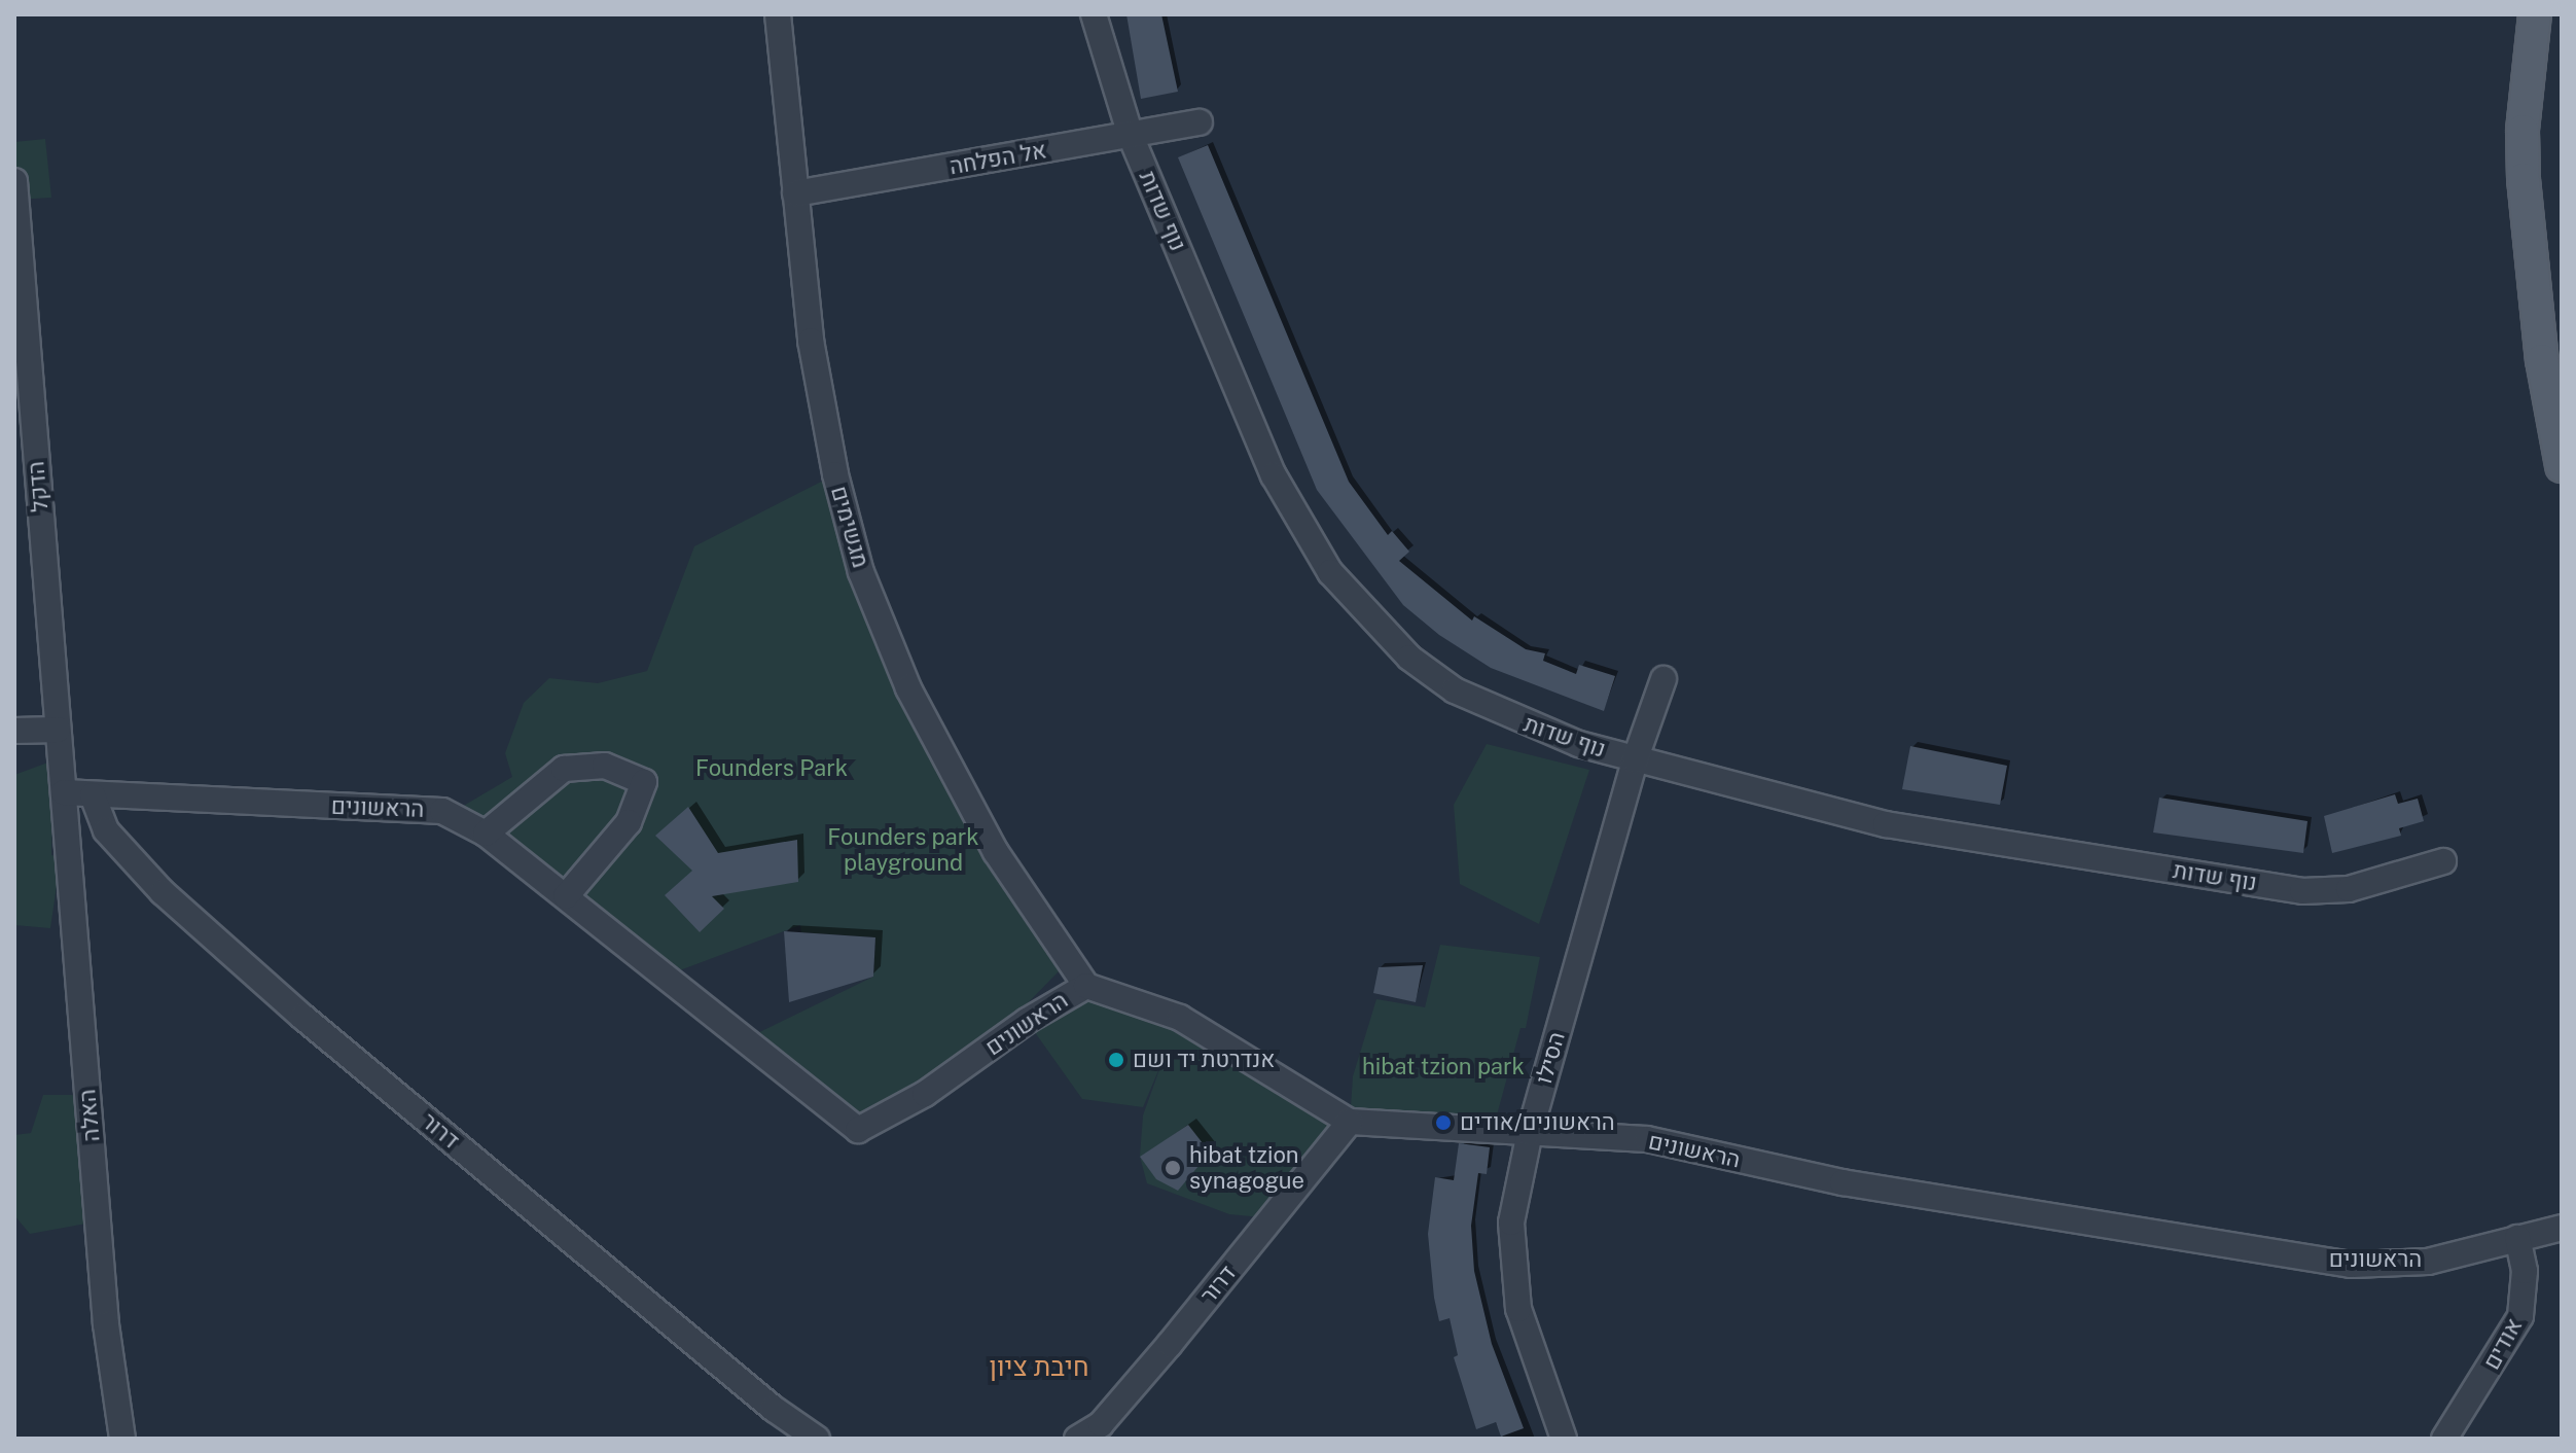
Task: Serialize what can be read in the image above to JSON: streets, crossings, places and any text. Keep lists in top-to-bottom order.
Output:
{
  "streets": {
    "street": [
      "אל הפלחה",
      "נוף שדות",
      "הדקל",
      "מגשימים",
      "הראשונים",
      "הסילו",
      "האלה",
      "דרור",
      "אודים"
    ]
  },
  "crossings": [
    ["אל הפלחה", "נוף שדות"],
    ["אל הפלחה", "מגשימים"],
    ["נוף שדות", "הסילו"],
    ["הדקל", "הראשונים"],
    ["הדקל", "האלה"],
    ["מגשימים", "הראשונים"],
    ["הראשונים", "הסילו"],
    ["הראשונים", "האלה"],
    ["הראשונים", "דרור"],
    ["הראשונים", "אודים"]
  ],
  "districts": ["חיבת ציון"],
  "parks": ["Founders Park", "Founders park playground", "hibat tzion park"],
  "places": ["אנדרטת יד ושם", "הראשונים/אודים", "hibat tzion synagogue"]
}
